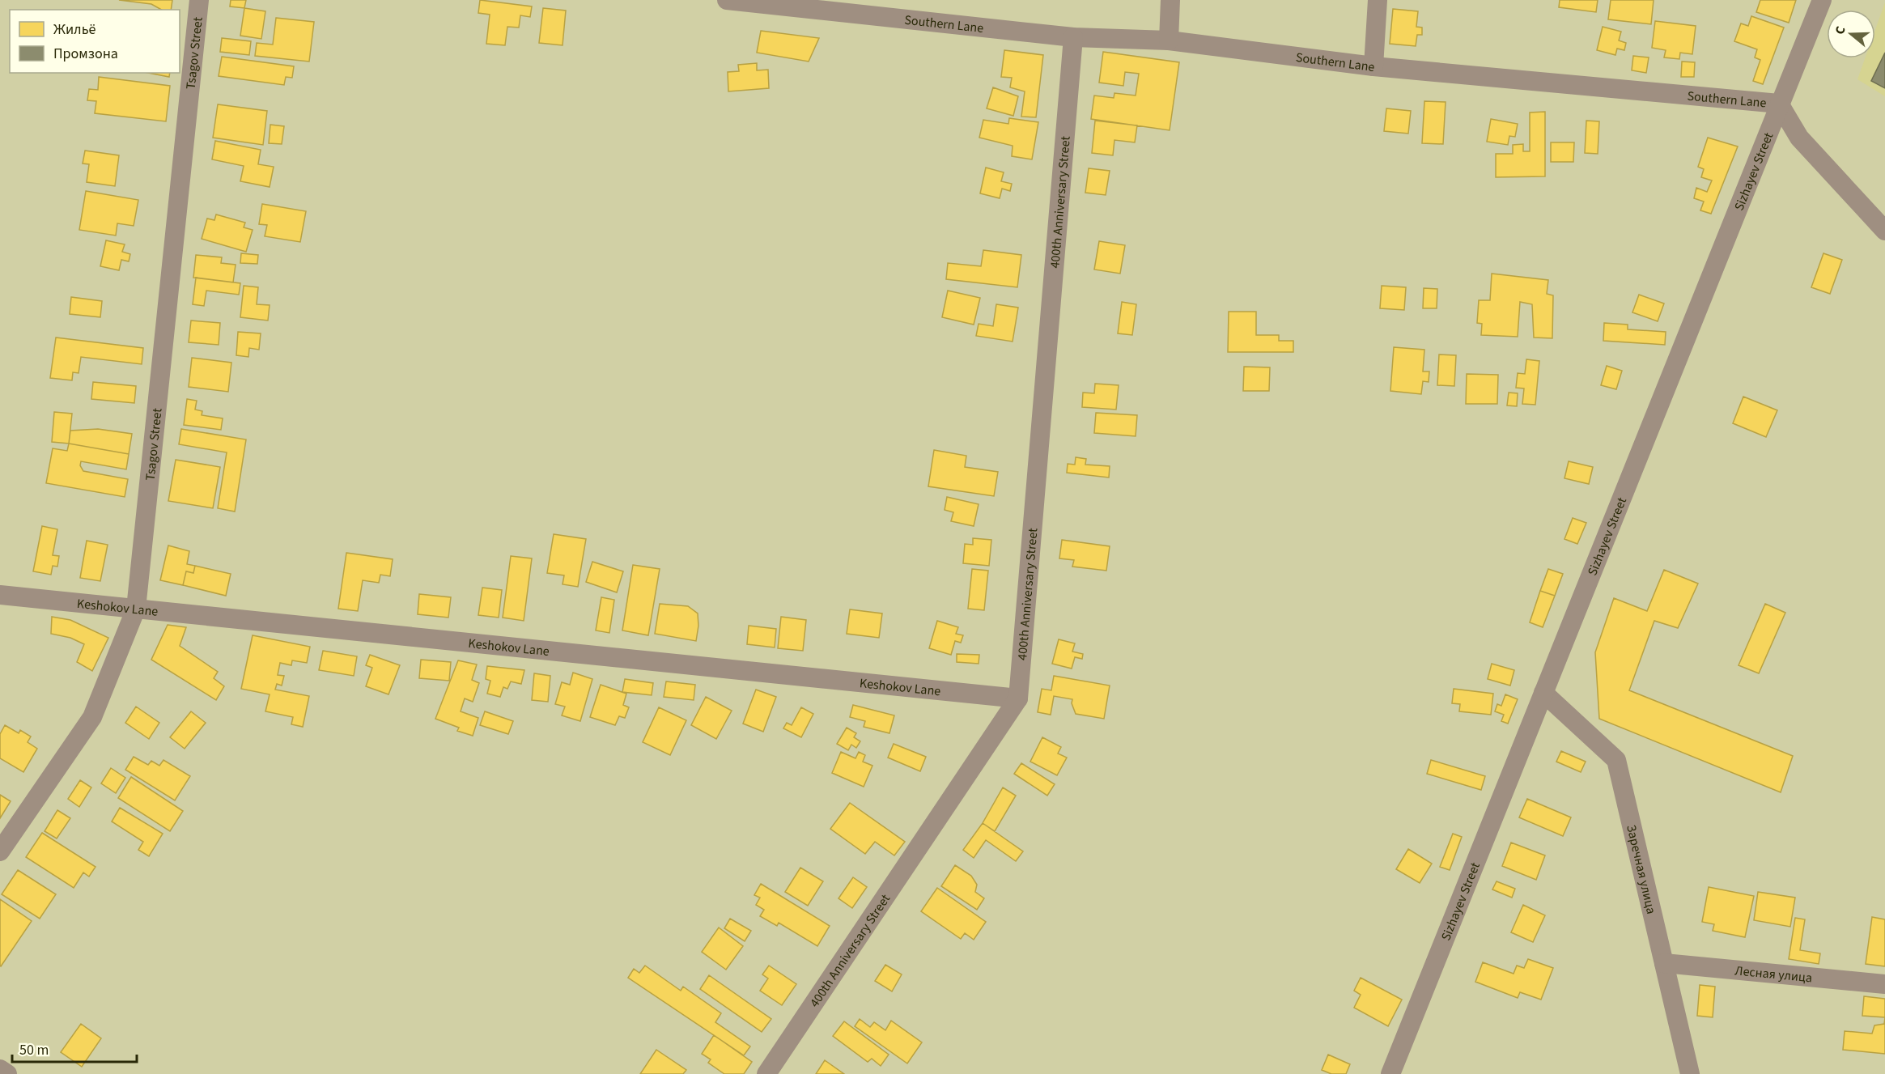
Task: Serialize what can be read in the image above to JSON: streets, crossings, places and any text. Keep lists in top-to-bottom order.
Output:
{
  "streets": {
    "street": [
      "Southern Lane",
      "Tsagov Street",
      "Sizhayev Street",
      "400th Anniversary Street",
      "Keshokov Lane",
      "Заречная улица",
      "Лесная улица"
    ]
  },
  "crossings": [
    ["Southern Lane", "Sizhayev Street"],
    ["Southern Lane", "400th Anniversary Street"],
    ["Tsagov Street", "Keshokov Lane"],
    ["Sizhayev Street", "Заречная улица"],
    ["400th Anniversary Street", "Keshokov Lane"],
    ["Заречная улица", "Лесная улица"]
  ],
  "legend": ["Жильё", "Промзона"],
  "scale_bar": "50 m",
  "north": "left"
}
